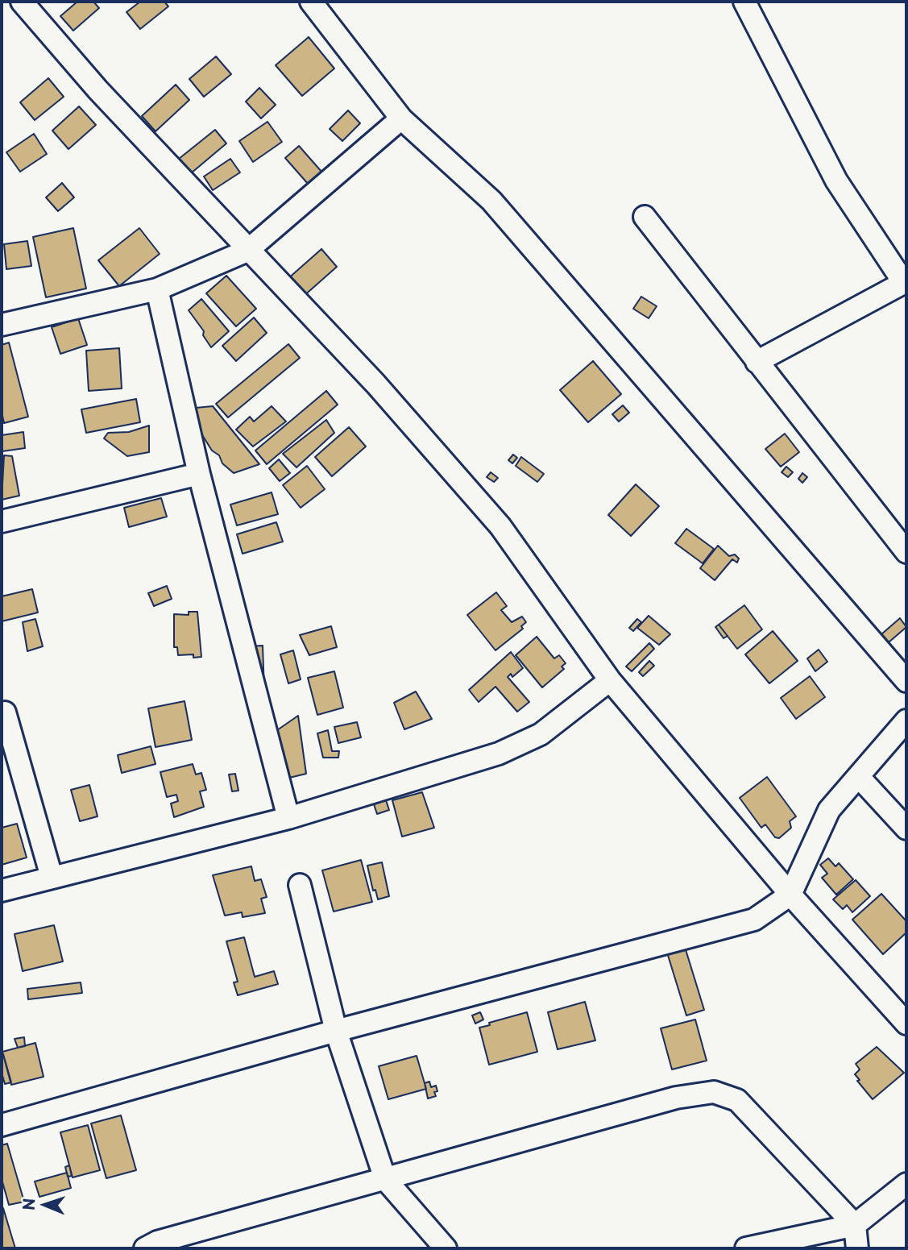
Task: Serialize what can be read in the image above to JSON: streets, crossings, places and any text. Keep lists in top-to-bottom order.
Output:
{
  "north": "left"
}
